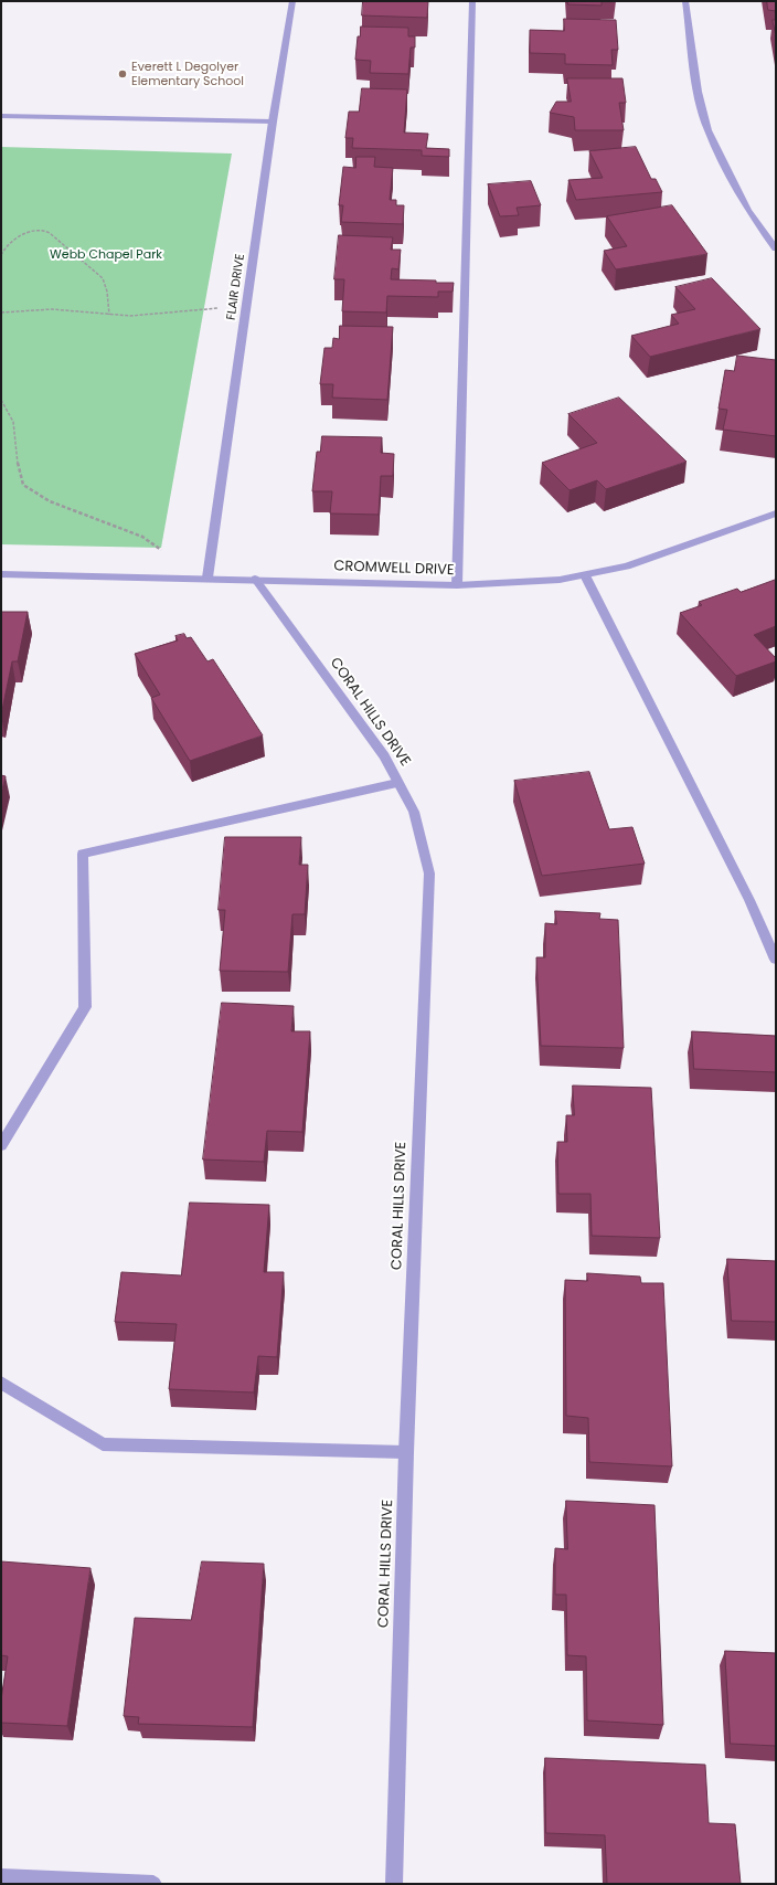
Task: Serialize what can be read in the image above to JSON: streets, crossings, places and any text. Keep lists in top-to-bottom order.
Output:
{
  "streets": {
    "street": ["FLAIR DRIVE", "CROMWELL DRIVE", "CORAL HILLS DRIVE"]
  },
  "crossings": [
    ["FLAIR DRIVE", "CROMWELL DRIVE"],
    ["CROMWELL DRIVE", "CORAL HILLS DRIVE"]
  ],
  "parks": ["Webb Chapel Park"],
  "places": ["Everett L Degolyer Elementary School"]
}
